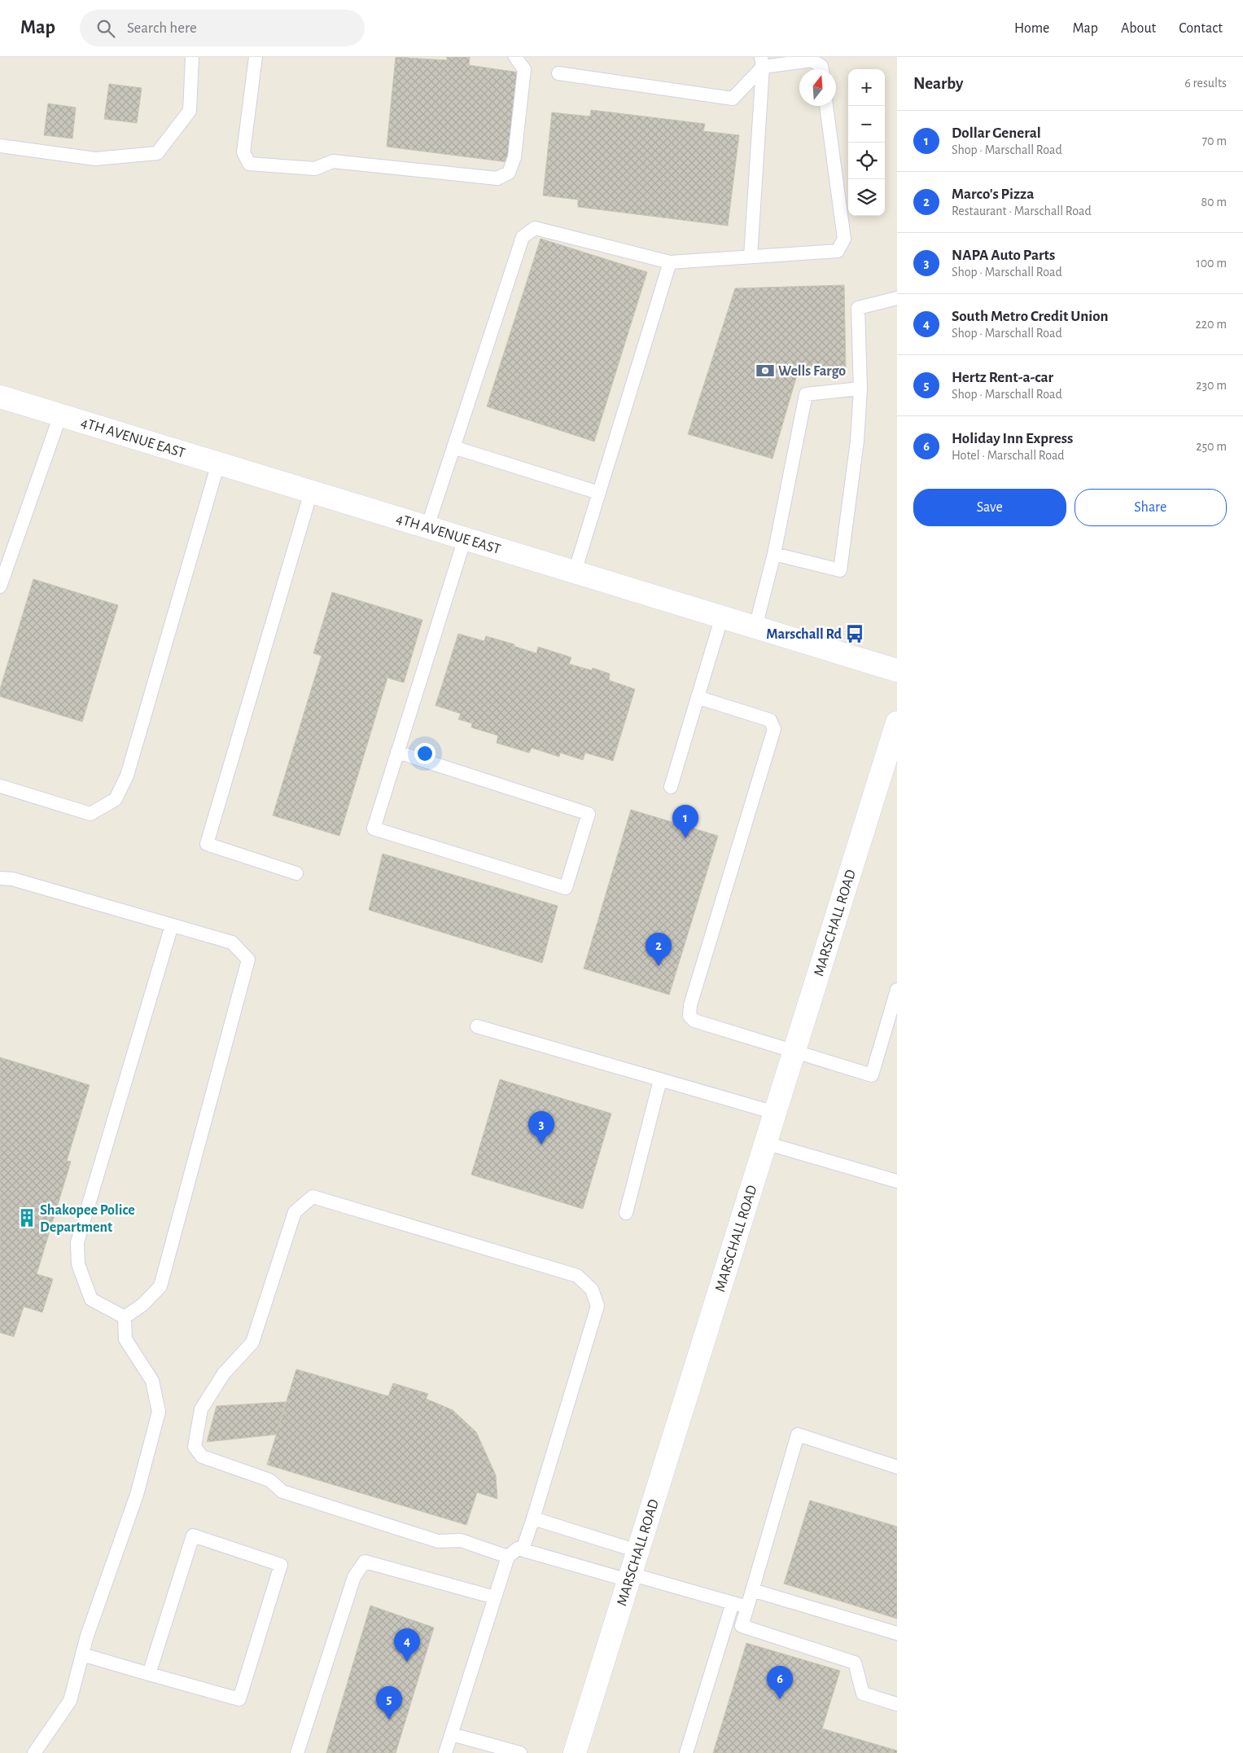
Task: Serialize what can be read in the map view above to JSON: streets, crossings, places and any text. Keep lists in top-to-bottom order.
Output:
{
  "streets": {
    "main road": ["4TH AVENUE EAST", "MARSCHALL ROAD"]
  },
  "places": {
    "bank": ["Wells Fargo"],
    "bus stop": ["Marschall Rd"],
    "building": ["Shakopee Police Department"]
  },
  "north": "top",
  "page": {
    "header": "Map",
    "search": "Search here",
    "nav": [
      "Home",
      "Map",
      "About",
      "Contact"
    ],
    "heading": ["Nearby", "6 results"],
    "map_buttons": ["+", "−"],
    "list": [
      {
        "mark": "1",
        "name": "Dollar General",
        "note": "Shop · Marschall Road",
        "value": "70 m"
      },
      {
        "mark": "2",
        "name": "Marco's Pizza",
        "note": "Restaurant · Marschall Road",
        "value": "80 m"
      },
      {
        "mark": "3",
        "name": "NAPA Auto Parts",
        "note": "Shop · Marschall Road",
        "value": "100 m"
      },
      {
        "mark": "4",
        "name": "South Metro Credit Union",
        "note": "Shop · Marschall Road",
        "value": "220 m"
      },
      {
        "mark": "5",
        "name": "Hertz Rent-a-car",
        "note": "Shop · Marschall Road",
        "value": "230 m"
      },
      {
        "mark": "6",
        "name": "Holiday Inn Express",
        "note": "Hotel · Marschall Road",
        "value": "250 m"
      }
    ],
    "buttons": ["Save", "Share"],
    "pins": [
      "1",
      "2",
      "3",
      "4",
      "6",
      "5"
    ]
  }
}
